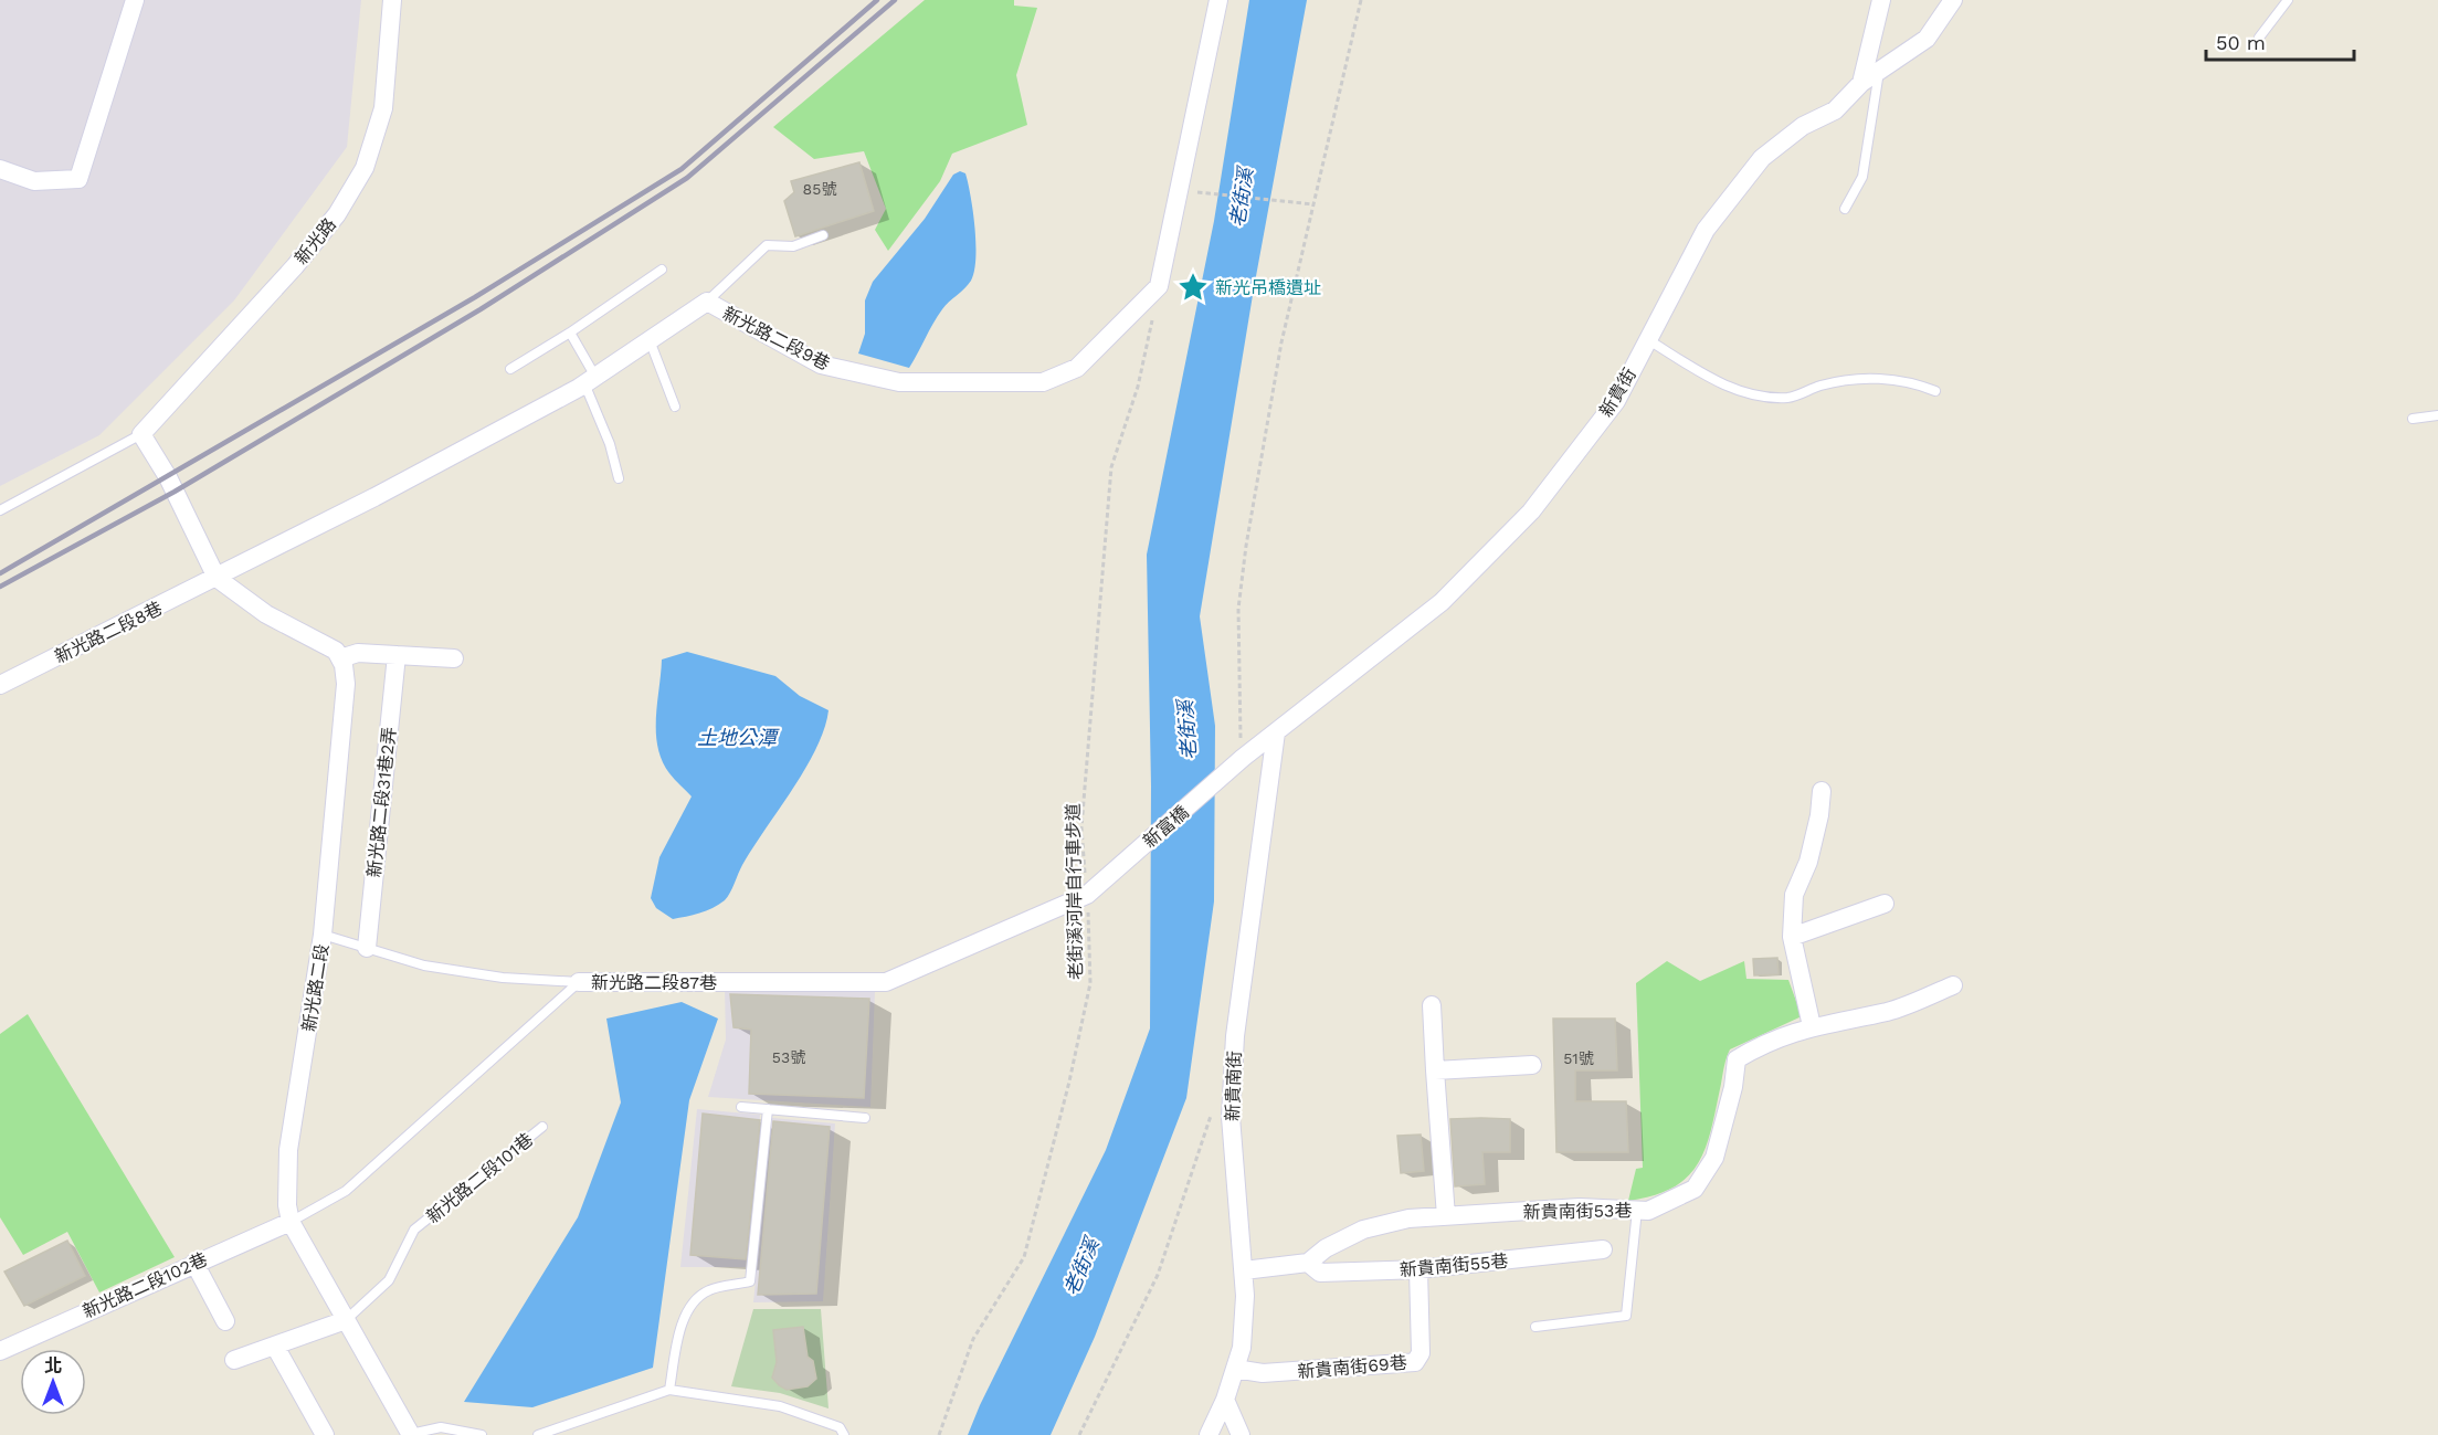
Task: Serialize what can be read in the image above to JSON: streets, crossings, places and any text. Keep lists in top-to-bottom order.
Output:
{
  "streets": {
    "street": [
      "新光路",
      "新光路二段9巷",
      "新貴街",
      "新光路二段8巷",
      "新光路二段31巷2弄",
      "新富橋",
      "新光路二段87巷",
      "新光路二段",
      "新貴南街",
      "新貴南街53巷",
      "新貴南街55巷",
      "新光路二段102巷",
      "新貴南街69巷"
    ],
    "lane": ["新光路二段101巷"],
    "path": ["老街溪河岸自行車步道"]
  },
  "crossings": [
    ["新光路二段9巷", "新光路二段8巷"],
    ["新光路二段9巷", "老街溪河岸自行車步道"],
    ["新貴街", "新富橋"],
    ["新貴街", "新貴南街"],
    ["新富橋", "老街溪河岸自行車步道"],
    ["新富橋", "新光路二段87巷"],
    ["老街溪河岸自行車步道", "新光路二段87巷"],
    ["新光路二段87巷", "新光路二段"],
    ["新光路二段87巷", "新光路二段102巷"],
    ["新光路二段", "新光路二段101巷"],
    ["新光路二段", "新光路二段102巷"],
    ["新貴南街", "新貴南街53巷"],
    ["新貴南街", "新貴南街69巷"],
    ["新貴南街53巷", "新貴南街55巷"],
    ["新貴南街55巷", "新貴南街69巷"]
  ],
  "water": ["老街溪", "土地公潭"],
  "places": {
    "place": ["新光吊橋遺址"]
  },
  "house_numbers": ["85號", "53號", "51號"],
  "scale_bar": "50 m",
  "north": "top"
}
